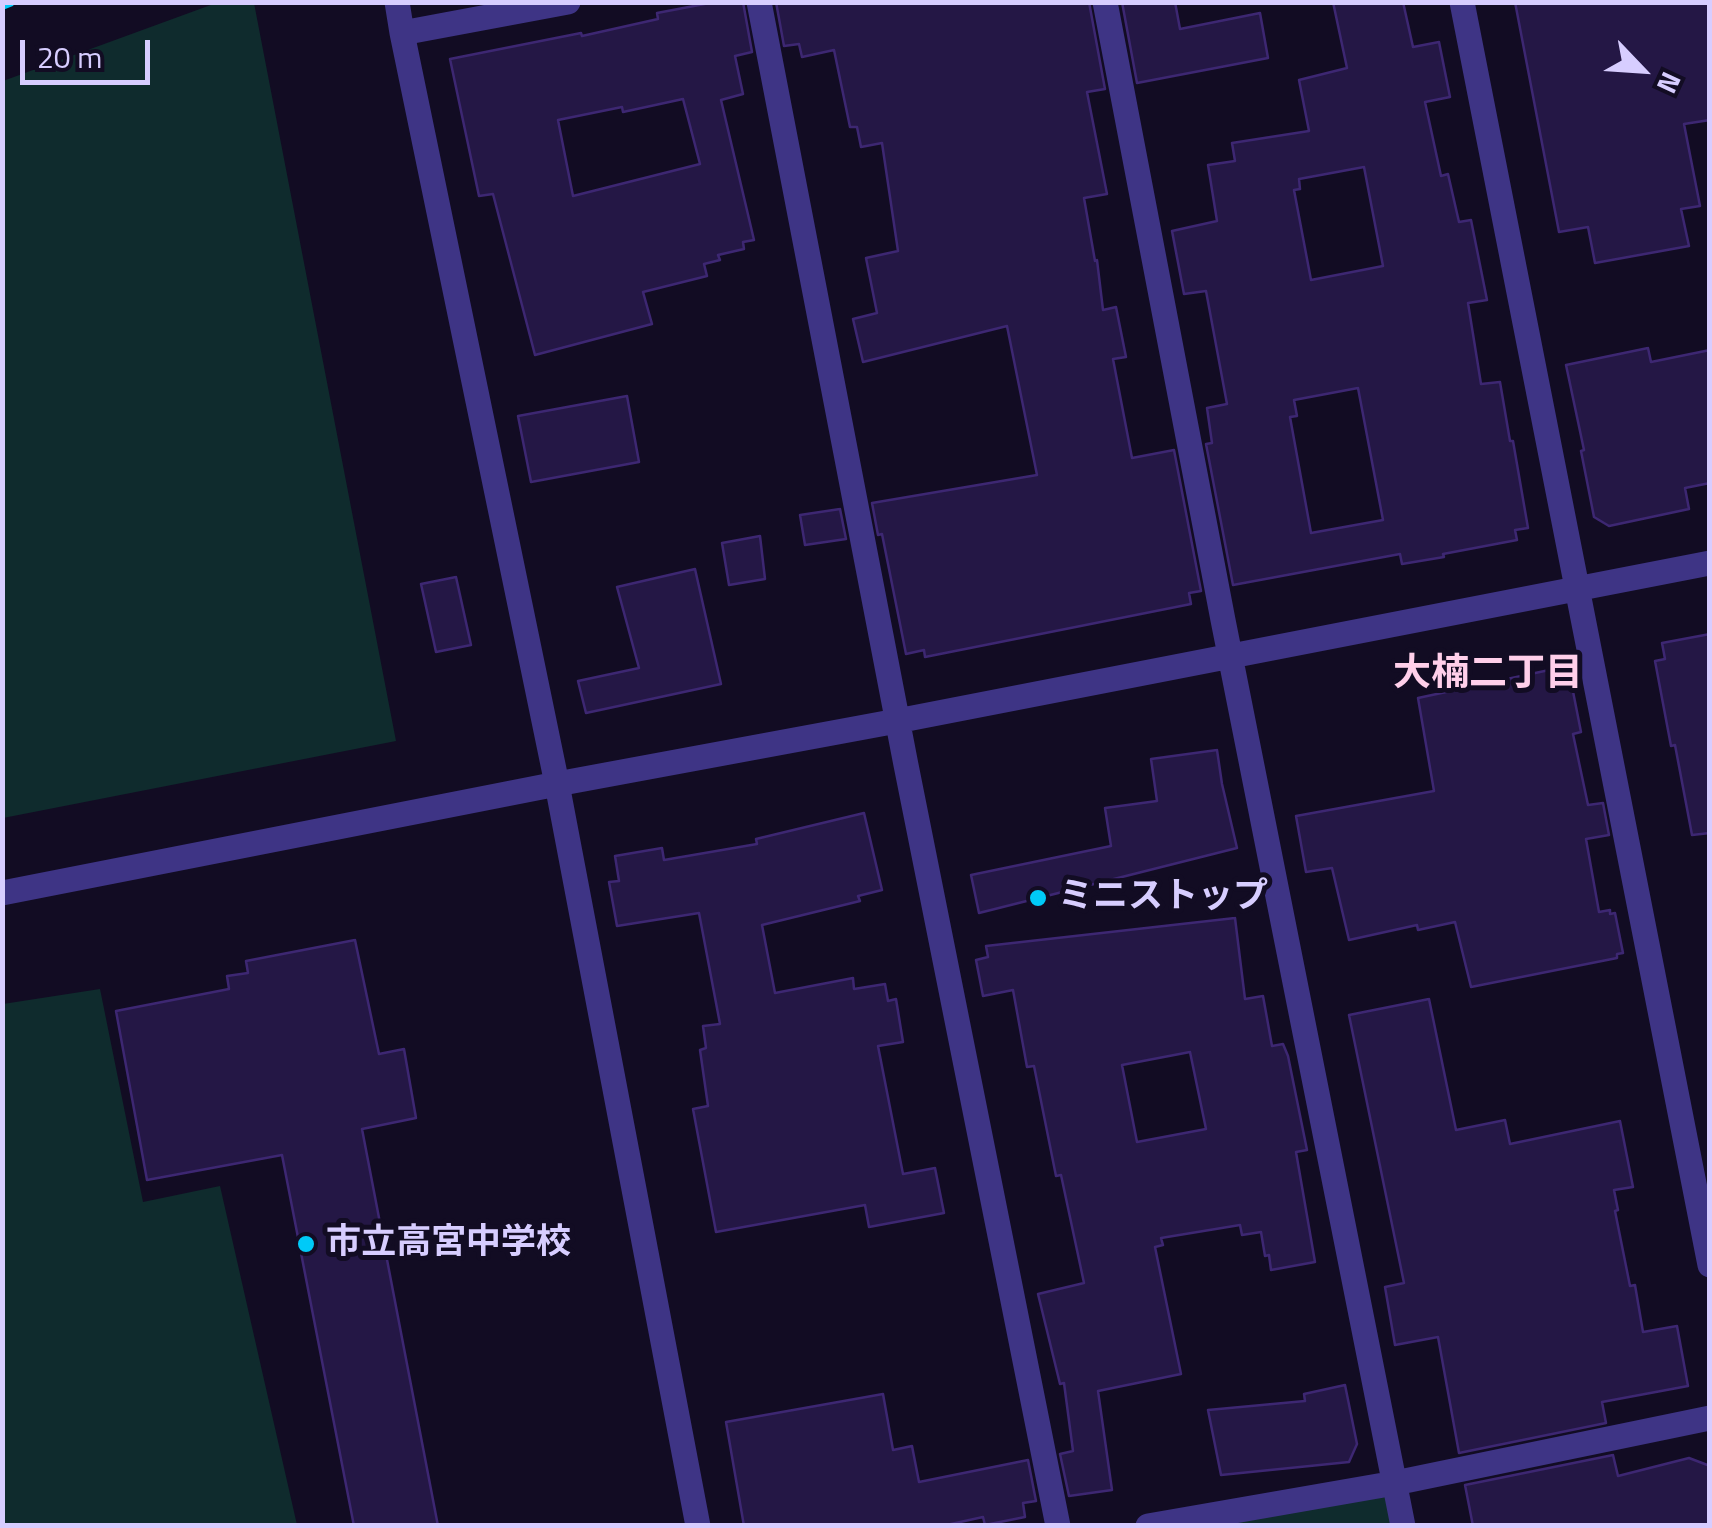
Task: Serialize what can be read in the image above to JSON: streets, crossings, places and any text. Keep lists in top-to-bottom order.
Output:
{
  "districts": ["大楠二丁目"],
  "places": ["ミニストップ", "市立高宮中学校"],
  "scale_bar": "20 m",
  "north": "bottom right"
}
